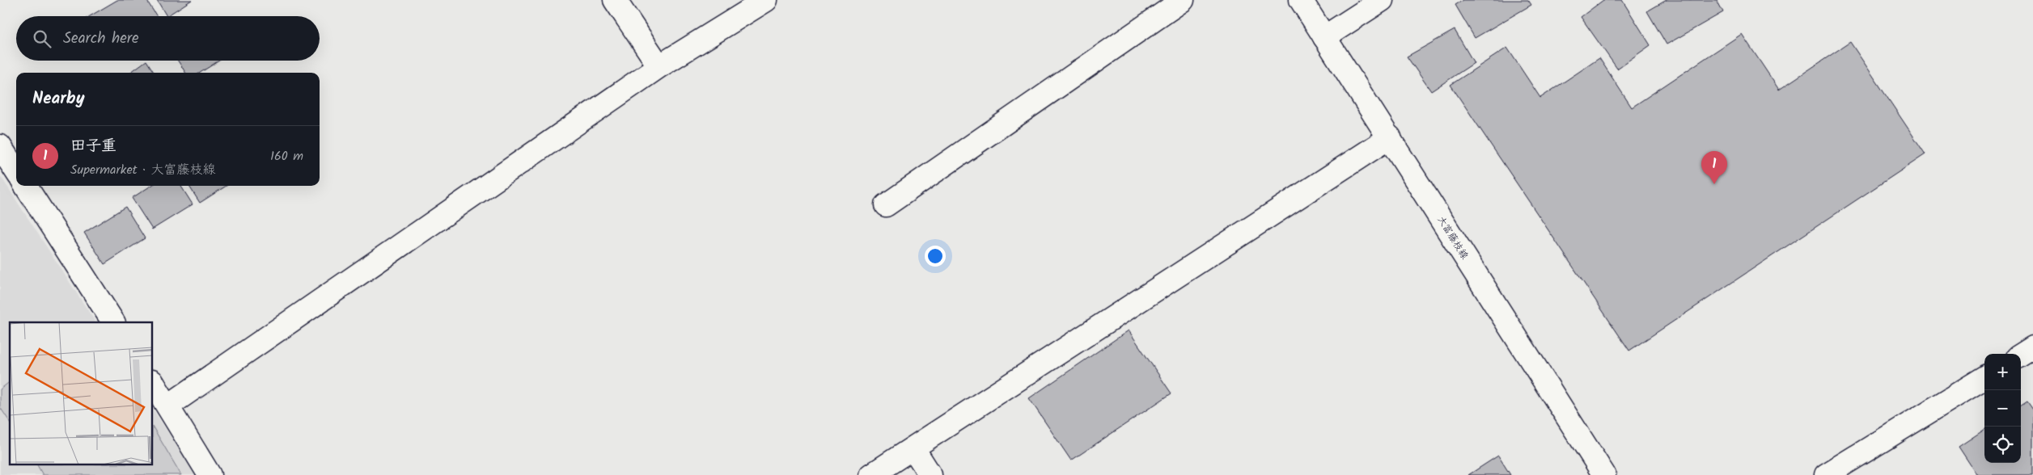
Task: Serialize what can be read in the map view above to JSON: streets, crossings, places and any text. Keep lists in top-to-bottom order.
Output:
{
  "streets": {
    "street": ["大富藤枝線"]
  },
  "page": {
    "search": "Search here",
    "heading": "Nearby",
    "list": [
      {
        "mark": "1",
        "name": "田子重",
        "note": "Supermarket · 大富藤枝線",
        "value": "160 m"
      }
    ],
    "pins": "1",
    "map_buttons": ["+", "−"]
  }
}
